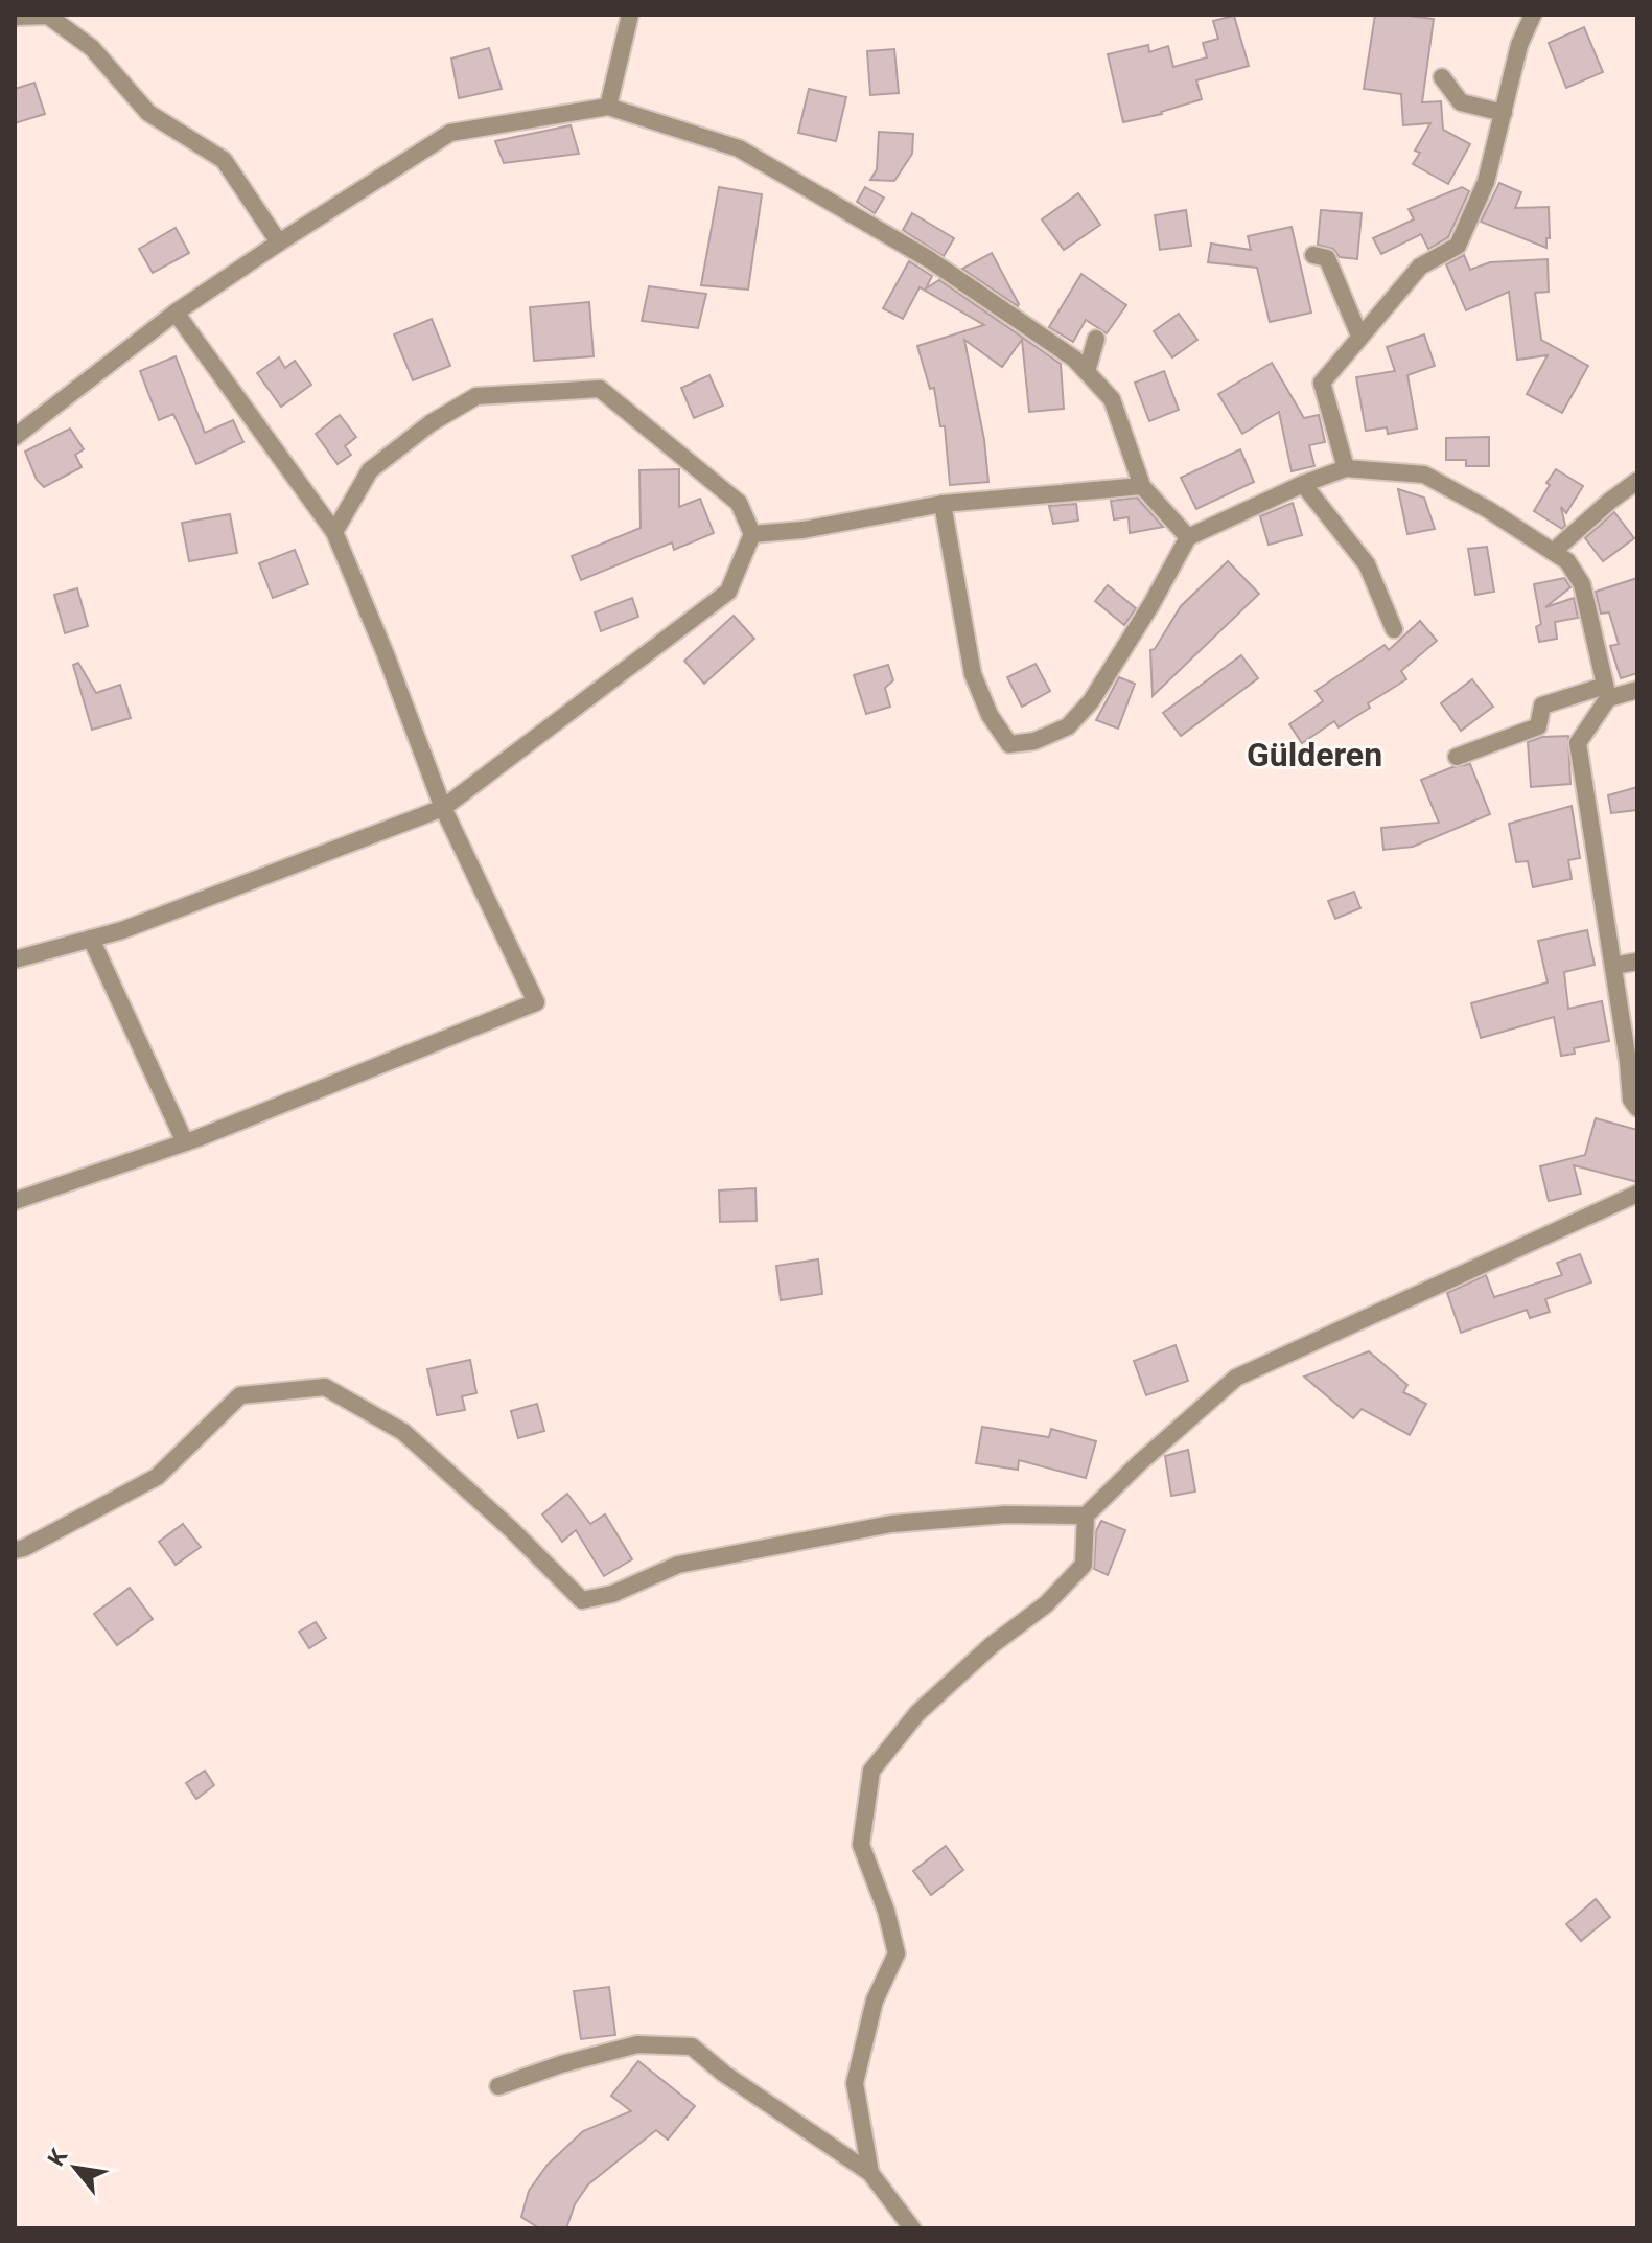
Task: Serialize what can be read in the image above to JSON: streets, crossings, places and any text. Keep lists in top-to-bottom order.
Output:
{
  "districts": ["Gülderen"],
  "north": "top left"
}
